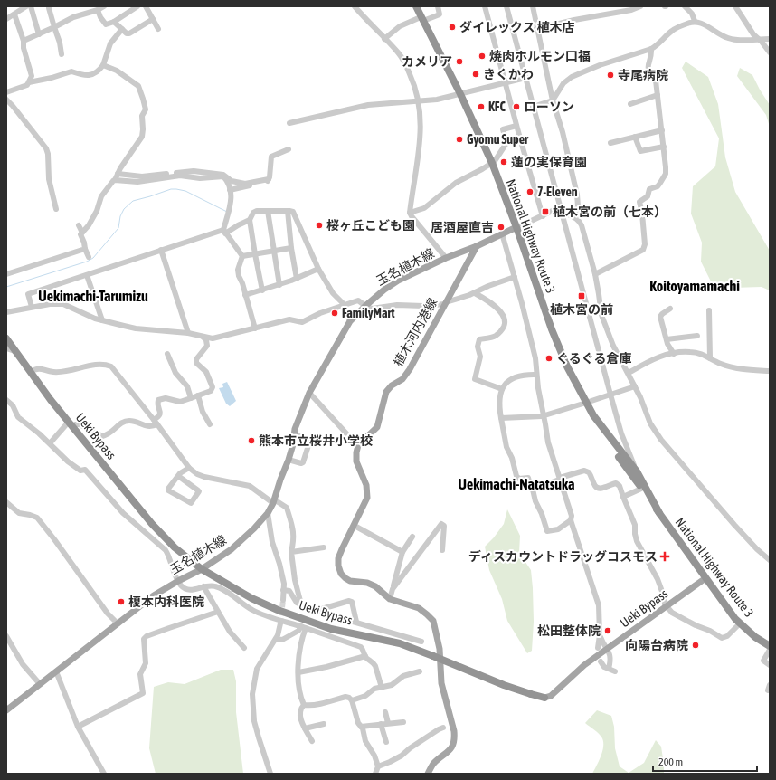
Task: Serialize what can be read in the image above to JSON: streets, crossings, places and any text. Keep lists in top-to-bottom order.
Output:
{
  "streets": {
    "highway": ["National Highway Route 3", "Ueki Bypass"],
    "main road": ["玉名植木線", "植木河内港線"]
  },
  "crossings": [
    ["National Highway Route 3", "Ueki Bypass"],
    ["玉名植木線", "植木河内港線"],
    ["玉名植木線", "Ueki Bypass"]
  ],
  "districts": ["Koitoyamamachi", "Uekimachi-Tarumizu", "Uekimachi-Natatsuka"],
  "places": {
    "other": [
      "ダイレックス 植木店",
      "焼肉ホルモン口福",
      "カメリア",
      "きくかわ",
      "寺尾病院",
      "KFC",
      "ローソン",
      "Gyomu Super",
      "蓮の実保育園",
      "7-Eleven",
      "桜ヶ丘こども園",
      "居酒屋直吉",
      "FamilyMart",
      "ぐるぐる倉庫",
      "熊本市立桜井小学校",
      "榎本内科医院",
      "松田整体院",
      "向陽台病院"
    ],
    "transit": ["植木宮の前（七本）", "植木宮の前"],
    "health": ["ディスカウントドラッグコスモス"]
  },
  "scale_bar": "200 m"
}
